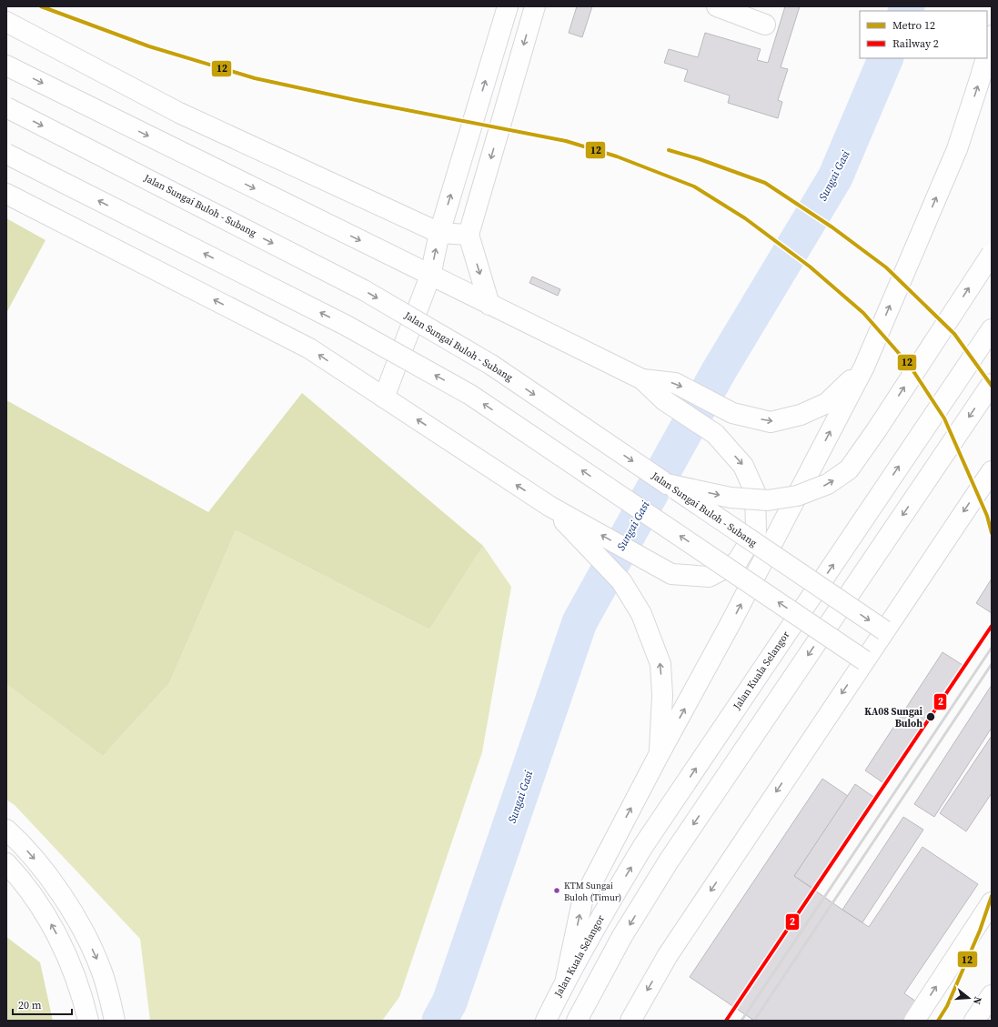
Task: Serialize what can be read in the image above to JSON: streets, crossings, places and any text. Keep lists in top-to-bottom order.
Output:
{
  "streets": {
    "main road": ["Jalan Sungai Buloh - Subang", "Jalan Kuala Selangor"]
  },
  "water": ["Sungai Gasi"],
  "places": ["KA08 Sungai Buloh", "KTM Sungai Buloh (Timur)"],
  "lines": ["metro line 12", "rail line 2"],
  "legend": ["Metro 12", "Railway 2"],
  "scale_bar": "20 m",
  "north": "right"
}
